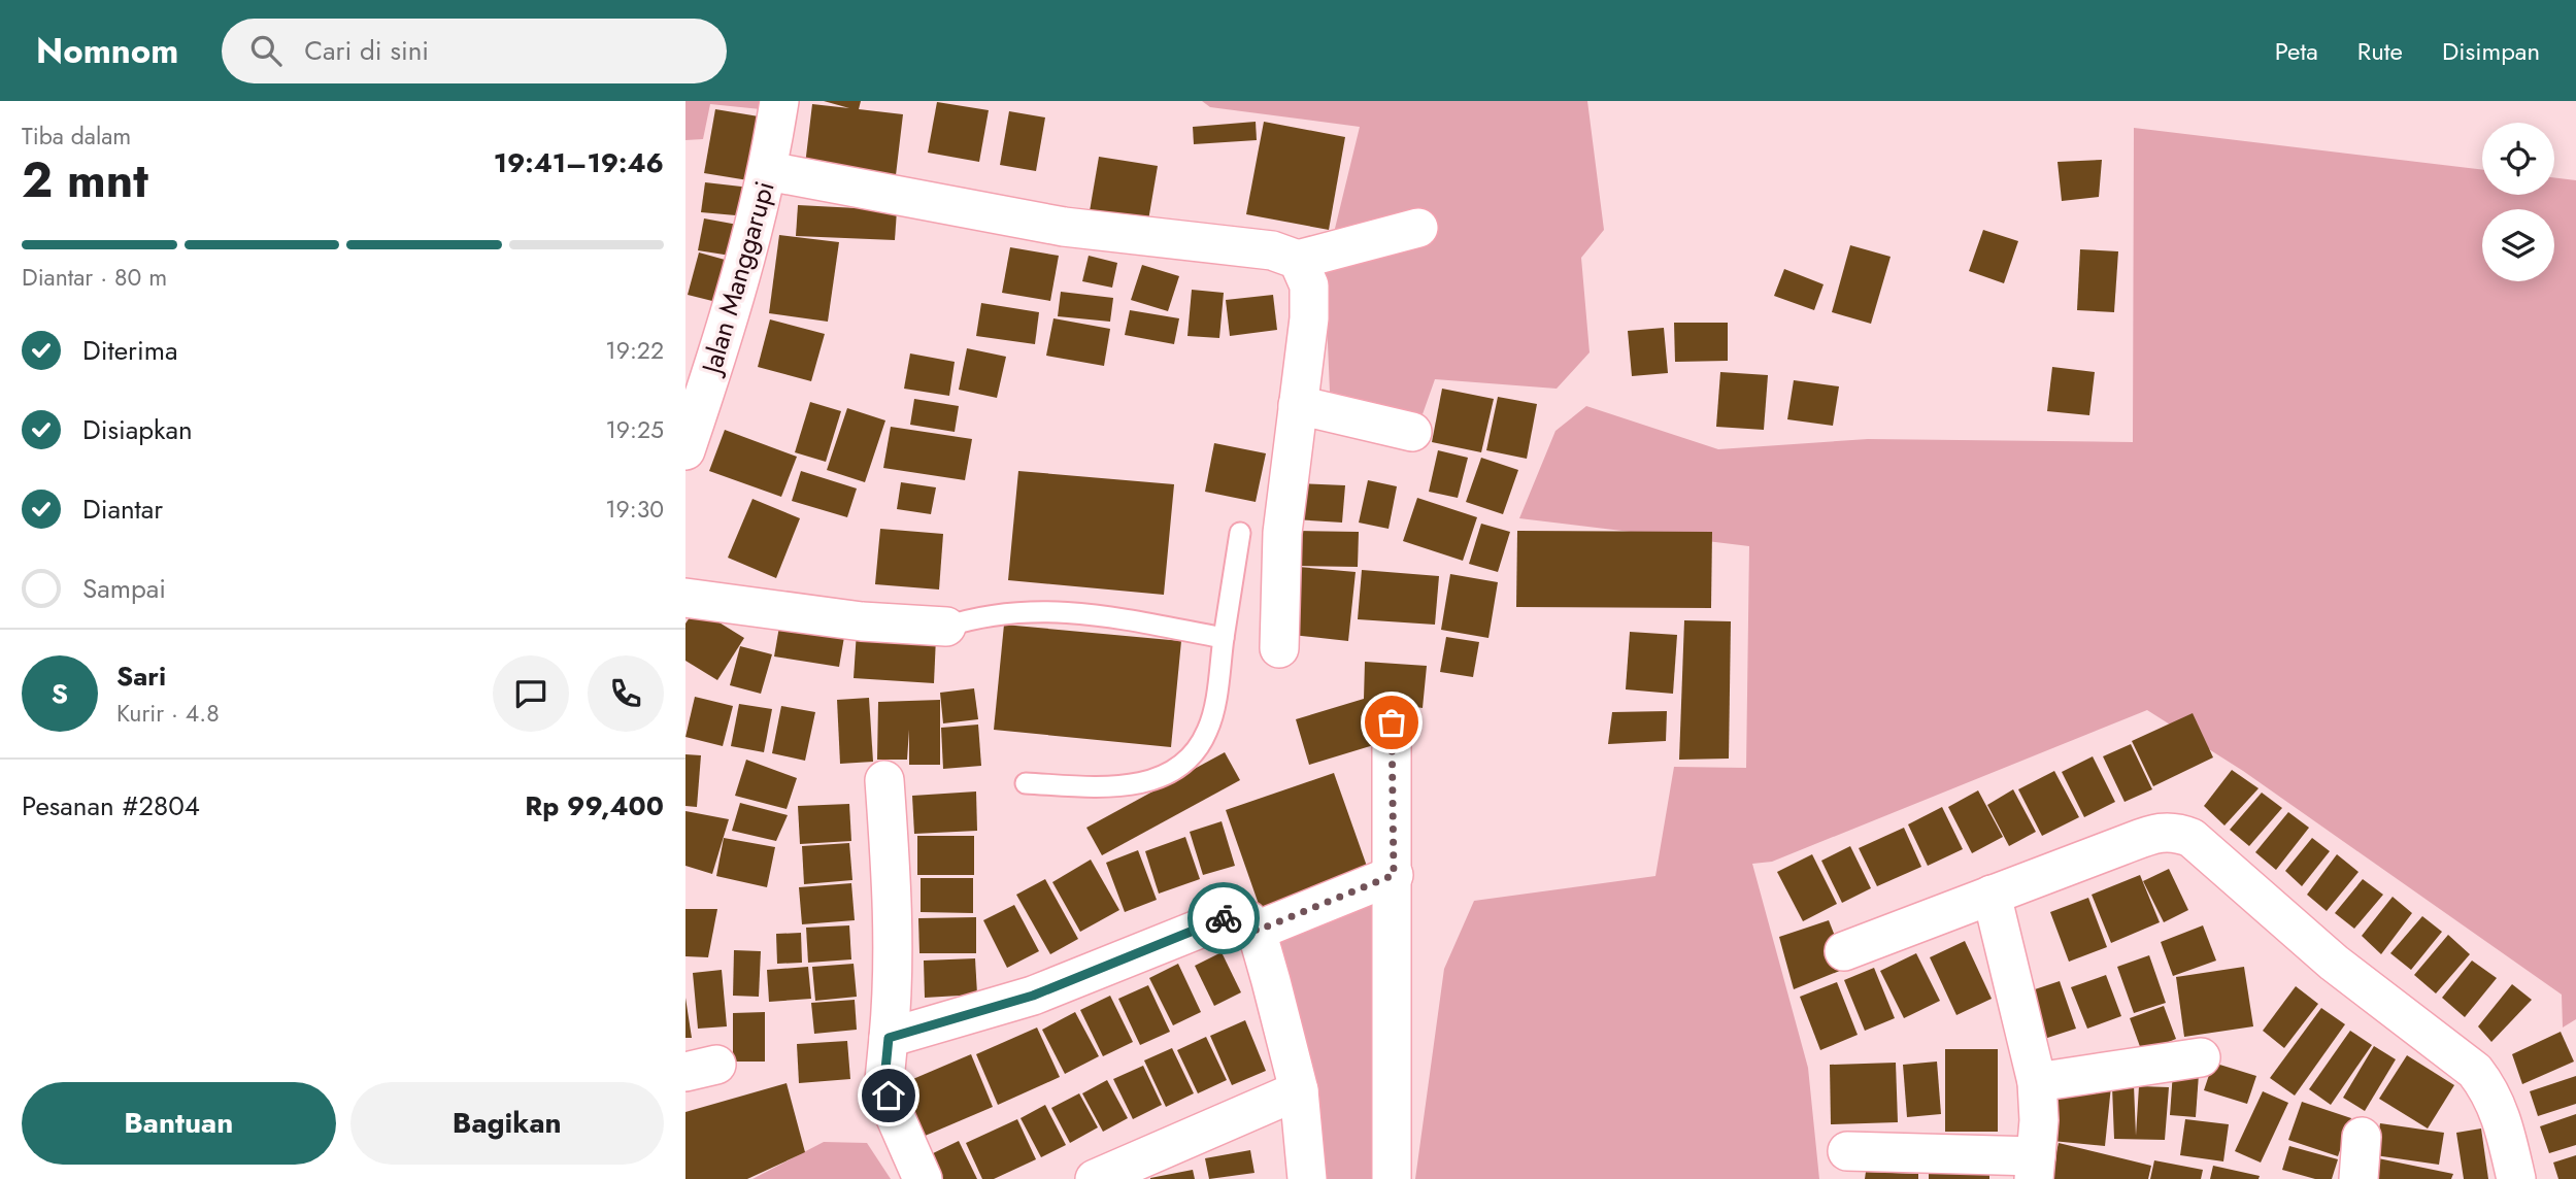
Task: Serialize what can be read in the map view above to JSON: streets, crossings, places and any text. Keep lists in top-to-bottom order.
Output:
{
  "streets": {
    "street": ["Jalan Manggarupi"]
  },
  "page": {
    "header": "Nomnom",
    "search": "Cari di sini",
    "nav": ["Peta", "Rute", "Disimpan"],
    "heading": ["2 mnt", "Tiba dalam", "19:41–19:46"],
    "panel": [
      "Sari",
      "Kurir · 4.8",
      "Pesanan #2804",
      "Rp 99,400"
    ],
    "bar": "Diantar · 80 m",
    "list": [
      ["Diterima", "19:22"],
      ["Disiapkan", "19:25"],
      ["Diantar", "19:30"],
      "Sampai"
    ],
    "round": "S",
    "buttons": ["Bantuan", "Bagikan"]
  }
}
